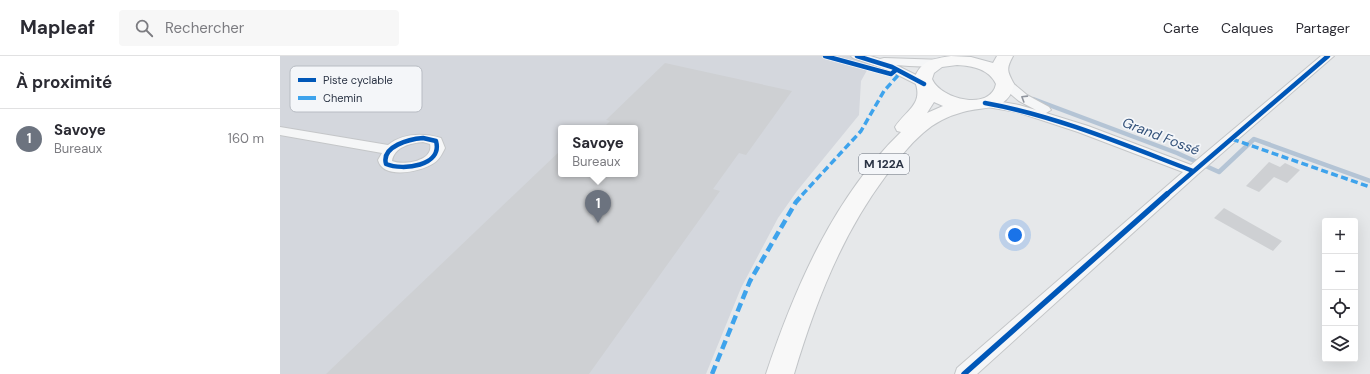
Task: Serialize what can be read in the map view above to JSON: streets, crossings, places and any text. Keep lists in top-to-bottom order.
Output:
{
  "streets": {
    "main road": ["M 122A"]
  },
  "water": ["Grand Fossé"],
  "legend": ["Piste cyclable", "Chemin"],
  "page": {
    "header": "Mapleaf",
    "search": "Rechercher",
    "nav": ["Carte", "Calques", "Partager"],
    "heading": "À proximité",
    "list": [
      {
        "mark": "1",
        "name": "Savoye",
        "note": "Bureaux",
        "value": "160 m"
      }
    ],
    "popup": ["Savoye", "Bureaux"],
    "pins": "1",
    "map_buttons": ["+", "−"]
  }
}
